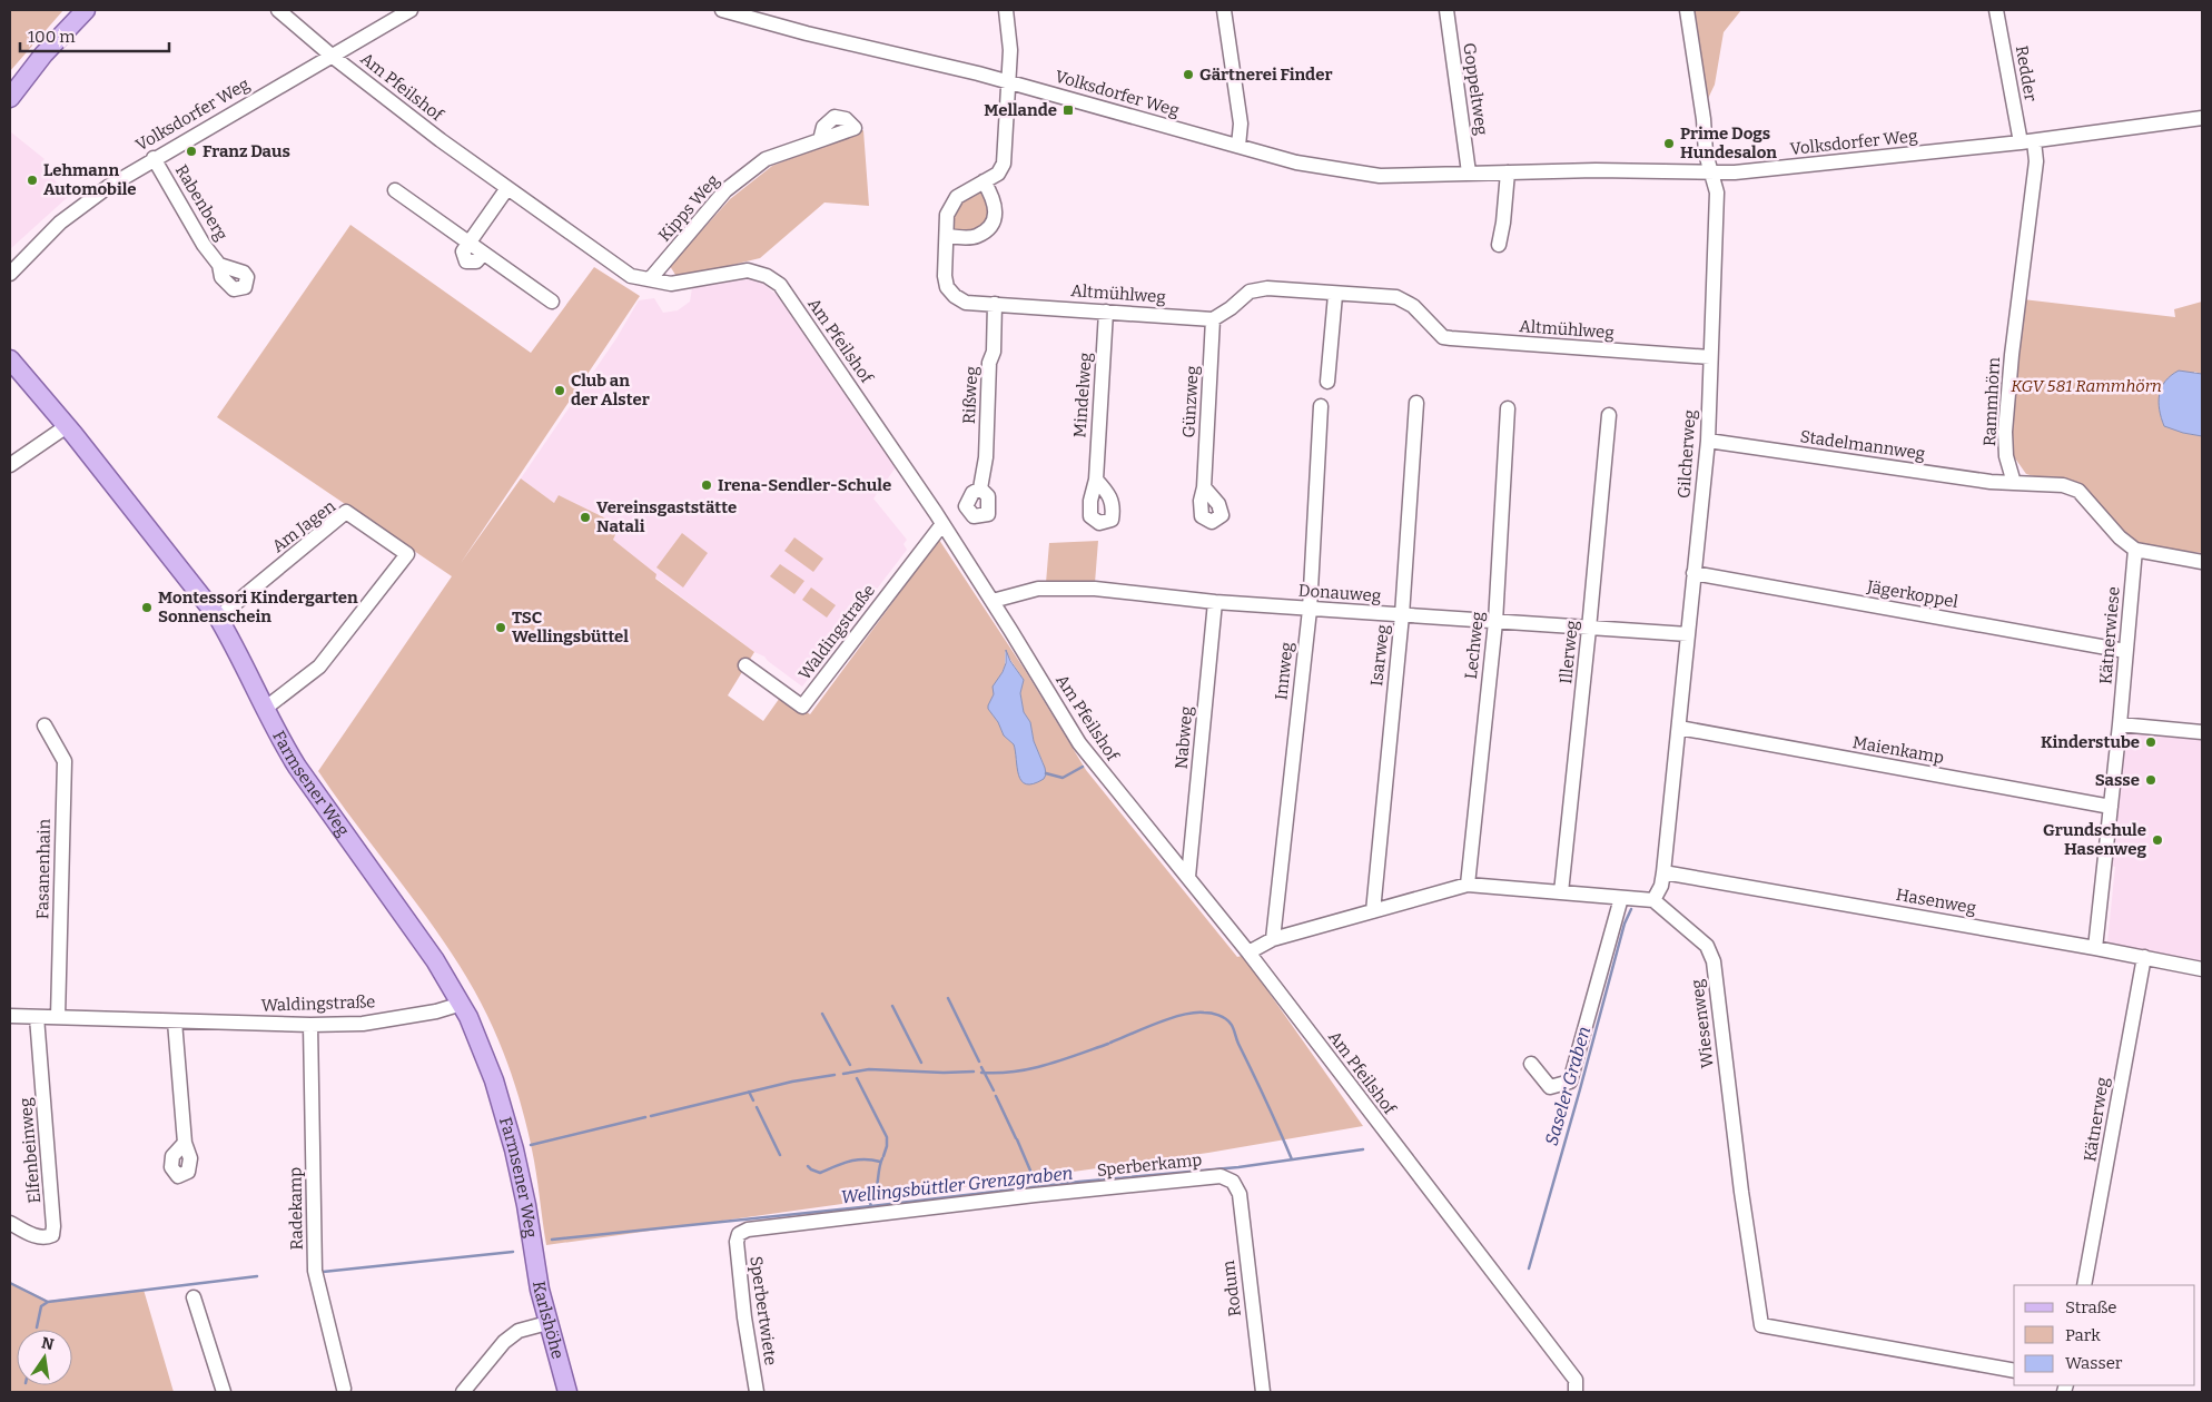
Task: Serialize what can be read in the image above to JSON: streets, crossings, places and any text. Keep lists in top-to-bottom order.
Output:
{
  "streets": {
    "main road": ["Farmsener Weg", "Karlshöhe"],
    "street": [
      "Redder",
      "Am Pfeilshof",
      "Goppeltweg",
      "Volksdorfer Weg",
      "Rabenberg",
      "Kipps Weg",
      "Altmühlweg",
      "Rißweg",
      "Mindelweg",
      "Günzweg",
      "Rammhörn",
      "Stadelmannweg",
      "Gilcherweg",
      "Am Jagen",
      "Donauweg",
      "Jägerkoppel",
      "Waldingstraße",
      "Kätnerwiese",
      "Lechweg",
      "Illerweg",
      "Isarweg",
      "Innweg",
      "Nabweg",
      "Maienkamp",
      "Fasanenhain",
      "Hasenweg",
      "Wiesenweg",
      "Kätnerweg",
      "Elfenbeinweg",
      "Sperberkamp",
      "Radekamp",
      "Rodum",
      "Sperbertwiete"
    ]
  },
  "crossings": [
    ["Redder", "Volksdorfer Weg"],
    ["Redder", "Rammhörn"],
    ["Am Pfeilshof", "Volksdorfer Weg"],
    ["Am Pfeilshof", "Kipps Weg"],
    ["Am Pfeilshof", "Donauweg"],
    ["Am Pfeilshof", "Waldingstraße"],
    ["Am Pfeilshof", "Nabweg"],
    ["Goppeltweg", "Volksdorfer Weg"],
    ["Volksdorfer Weg", "Rabenberg"],
    ["Volksdorfer Weg", "Altmühlweg"],
    ["Volksdorfer Weg", "Rammhörn"],
    ["Volksdorfer Weg", "Gilcherweg"],
    ["Altmühlweg", "Rißweg"],
    ["Altmühlweg", "Mindelweg"],
    ["Altmühlweg", "Günzweg"],
    ["Altmühlweg", "Gilcherweg"],
    ["Rammhörn", "Stadelmannweg"],
    ["Stadelmannweg", "Gilcherweg"],
    ["Gilcherweg", "Donauweg"],
    ["Gilcherweg", "Jägerkoppel"],
    ["Gilcherweg", "Maienkamp"],
    ["Gilcherweg", "Hasenweg"],
    ["Gilcherweg", "Wiesenweg"],
    ["Am Jagen", "Farmsener Weg"],
    ["Donauweg", "Lechweg"],
    ["Donauweg", "Illerweg"],
    ["Donauweg", "Isarweg"],
    ["Donauweg", "Innweg"],
    ["Donauweg", "Nabweg"],
    ["Jägerkoppel", "Kätnerwiese"],
    ["Waldingstraße", "Farmsener Weg"],
    ["Waldingstraße", "Fasanenhain"],
    ["Waldingstraße", "Elfenbeinweg"],
    ["Waldingstraße", "Radekamp"],
    ["Kätnerwiese", "Maienkamp"],
    ["Kätnerwiese", "Hasenweg"],
    ["Farmsener Weg", "Karlshöhe"],
    ["Hasenweg", "Kätnerweg"],
    ["Sperberkamp", "Rodum"],
    ["Sperberkamp", "Sperbertwiete"]
  ],
  "water": ["Saseler Graben", "Wellingsbüttler Grenzgraben"],
  "parks": ["KGV 581 Rammhörn"],
  "places": {
    "other": [
      "Gärtnerei Finder",
      "Prime Dogs Hundesalon",
      "Franz Daus",
      "Lehmann Automobile",
      "Club an der Alster",
      "Irena-Sendler-Schule",
      "Vereinsgaststätte Natali",
      "Montessori Kindergarten Sonnenschein",
      "TSC Wellingsbüttel",
      "Kinderstube",
      "Sasse",
      "Grundschule Hasenweg"
    ],
    "transit": ["Mellande"]
  },
  "legend": ["Straße", "Park", "Wasser"],
  "scale_bar": "100 m",
  "north": "top"
}
